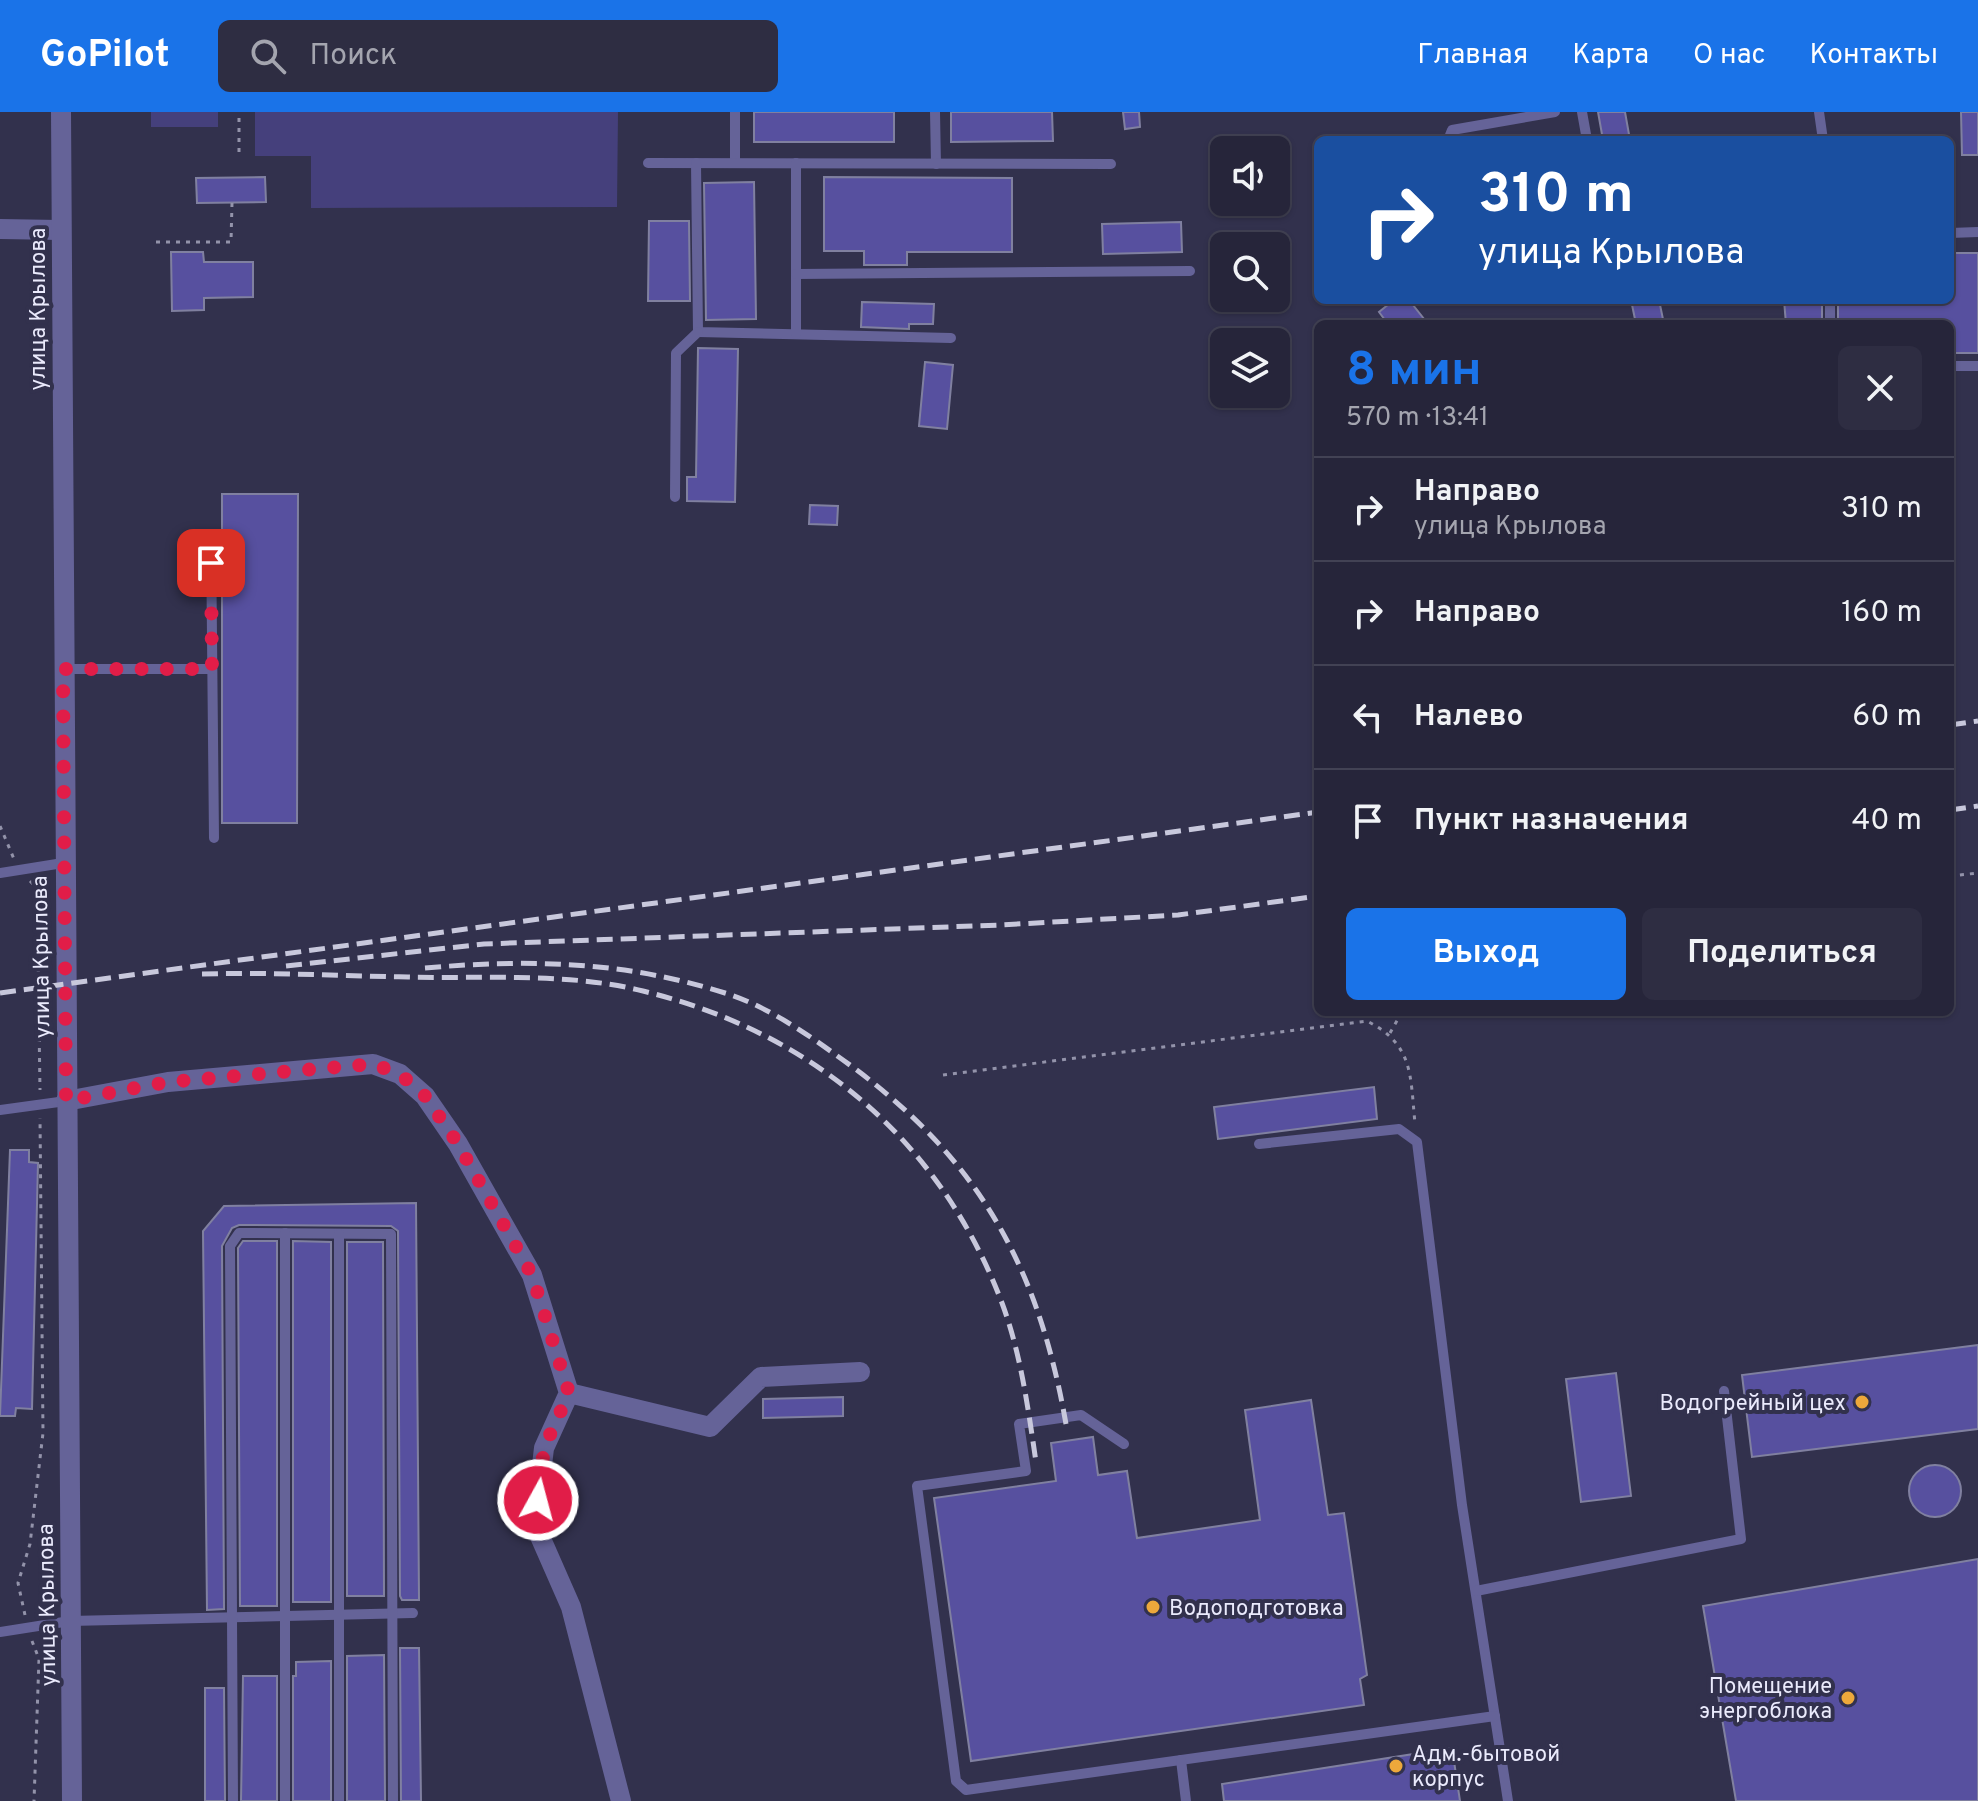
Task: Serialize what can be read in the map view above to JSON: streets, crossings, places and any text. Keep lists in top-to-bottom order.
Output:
{
  "streets": {
    "street": ["улица Крылова"]
  },
  "places": [
    "Водогрейный цех",
    "Водоподготовка",
    "Помещение энергоблока",
    "Адм.-бытовой корпус"
  ],
  "page": {
    "header": "GoPilot",
    "search": "Поиск",
    "nav": [
      "Главная",
      "Карта",
      "О нас",
      "Контакты"
    ],
    "turn": ["310 m", "улица Крылова"],
    "heading": ["8 мин", "570 m · 13:41"],
    "list": [
      {
        "name": "Направо",
        "note": "улица Крылова",
        "value": "310 m"
      },
      {
        "name": "Направо",
        "value": "160 m"
      },
      {
        "name": "Налево",
        "value": "60 m"
      },
      {
        "name": "Пункт назначения",
        "value": "40 m"
      }
    ],
    "buttons": ["Выход", "Поделиться"]
  }
}
